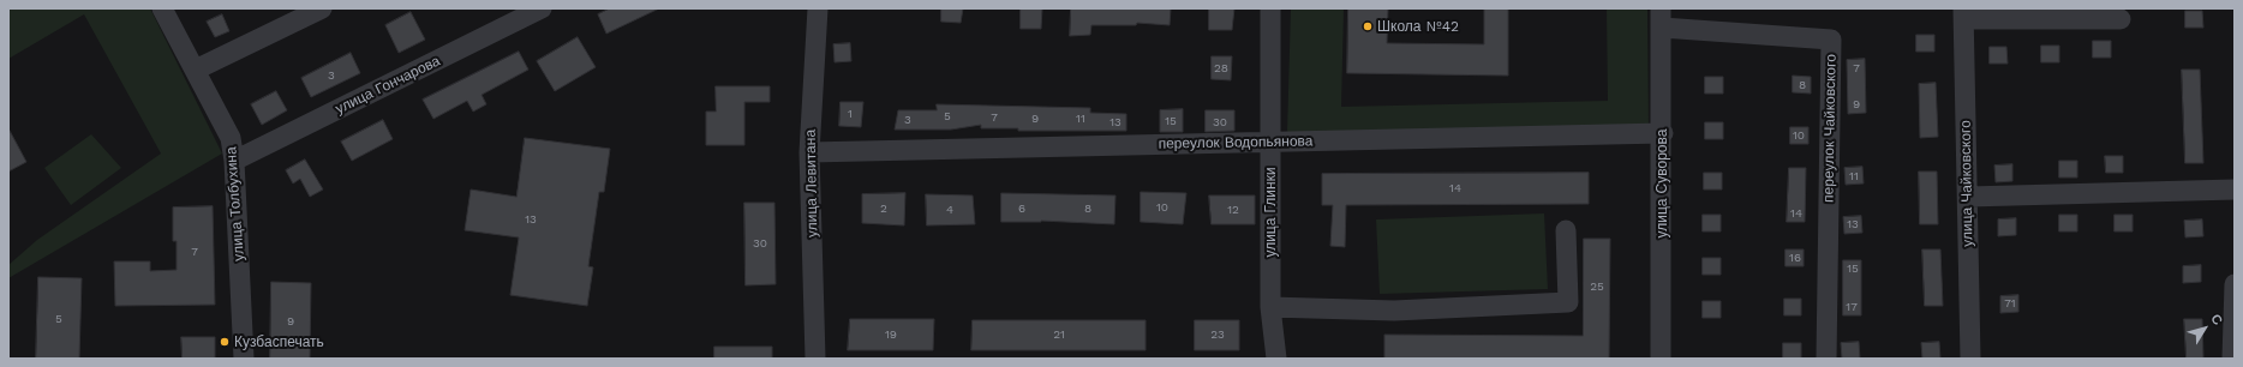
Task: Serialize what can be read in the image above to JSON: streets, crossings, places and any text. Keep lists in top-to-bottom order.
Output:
{
  "streets": {
    "street": [
      "улица Гончарова",
      "переулок Чайковского",
      "переулок Водопьянова",
      "улица Левитана",
      "улица Суворова",
      "улица Чайковского",
      "улица Толбухина",
      "улица Глинки"
    ]
  },
  "crossings": [
    ["улица Гончарова", "улица Толбухина"],
    ["переулок Чайковского", "улица Суворова"],
    ["переулок Водопьянова", "улица Левитана"],
    ["переулок Водопьянова", "улица Суворова"],
    ["переулок Водопьянова", "улица Глинки"]
  ],
  "places": ["Школа №42", "Кузбаспечать"],
  "house_numbers": [
    "28",
    "7",
    "3",
    "8",
    "9",
    "1",
    "5",
    "7",
    "9",
    "11",
    "3",
    "15",
    "13",
    "30",
    "10",
    "11",
    "14",
    "10",
    "2",
    "6",
    "8",
    "4",
    "12",
    "14",
    "13",
    "13",
    "30",
    "7",
    "16",
    "15",
    "25",
    "71",
    "17",
    "5",
    "9",
    "19",
    "21",
    "23"
  ],
  "north": "top right"
}
